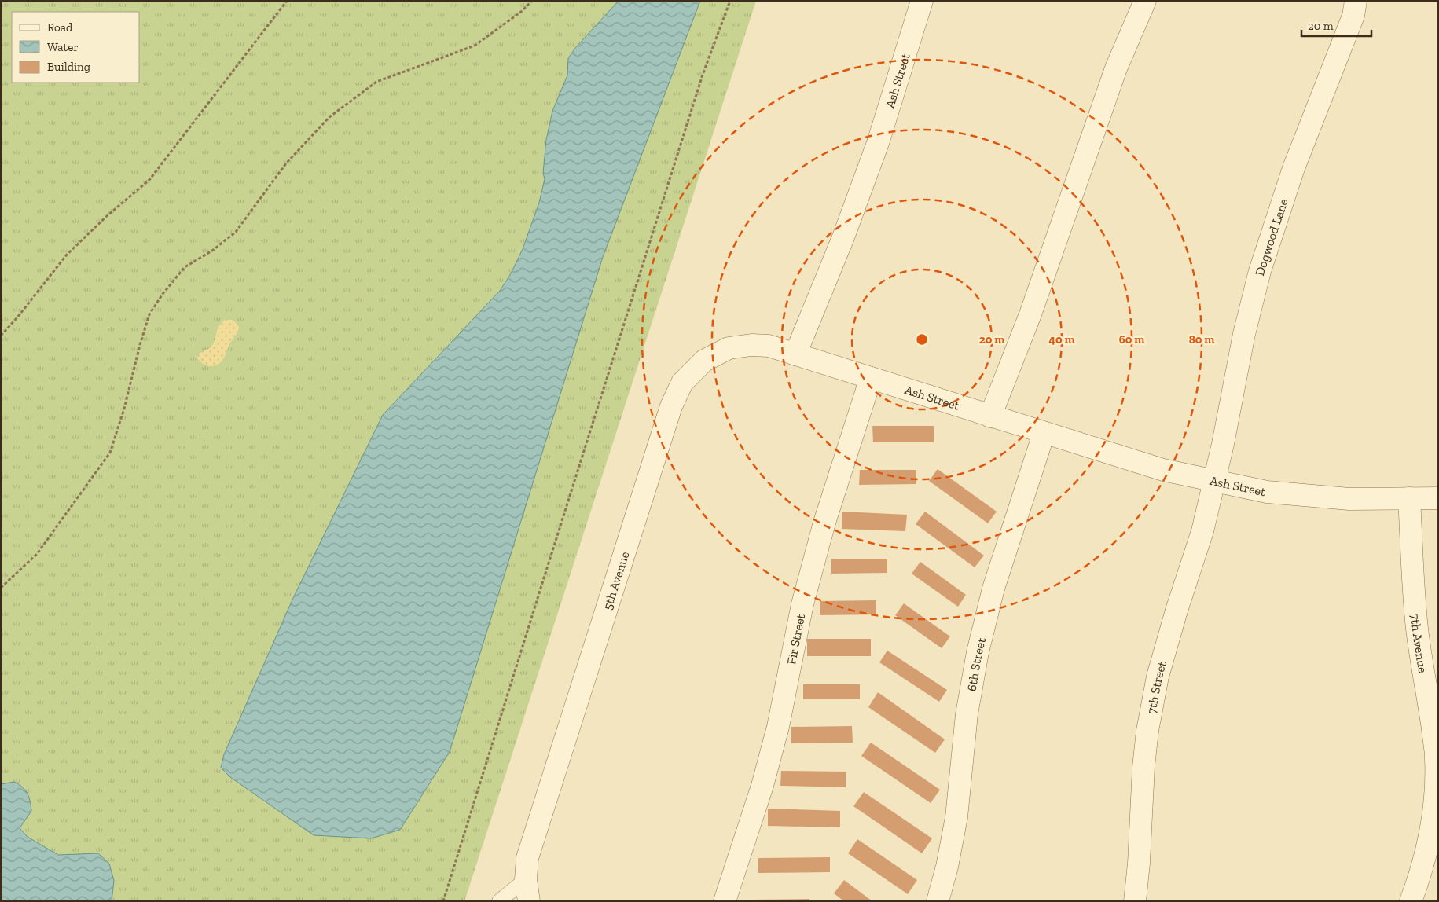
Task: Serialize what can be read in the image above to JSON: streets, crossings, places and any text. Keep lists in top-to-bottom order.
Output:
{
  "streets": {
    "street": [
      "Ash Street",
      "Dogwood Lane",
      "5th Avenue",
      "Fir Street",
      "7th Avenue",
      "6th Street",
      "7th Street"
    ]
  },
  "crossings": [
    ["Ash Street", "Dogwood Lane"],
    ["Ash Street", "5th Avenue"],
    ["Ash Street", "Fir Street"],
    ["Ash Street", "7th Avenue"],
    ["Ash Street", "6th Street"],
    ["Ash Street", "7th Street"],
    ["Dogwood Lane", "7th Street"]
  ],
  "legend": ["Road", "Water", "Building"],
  "scale_bar": "20 m",
  "rings": [
    "20 m",
    "40 m",
    "60 m",
    "80 m"
  ]
}
